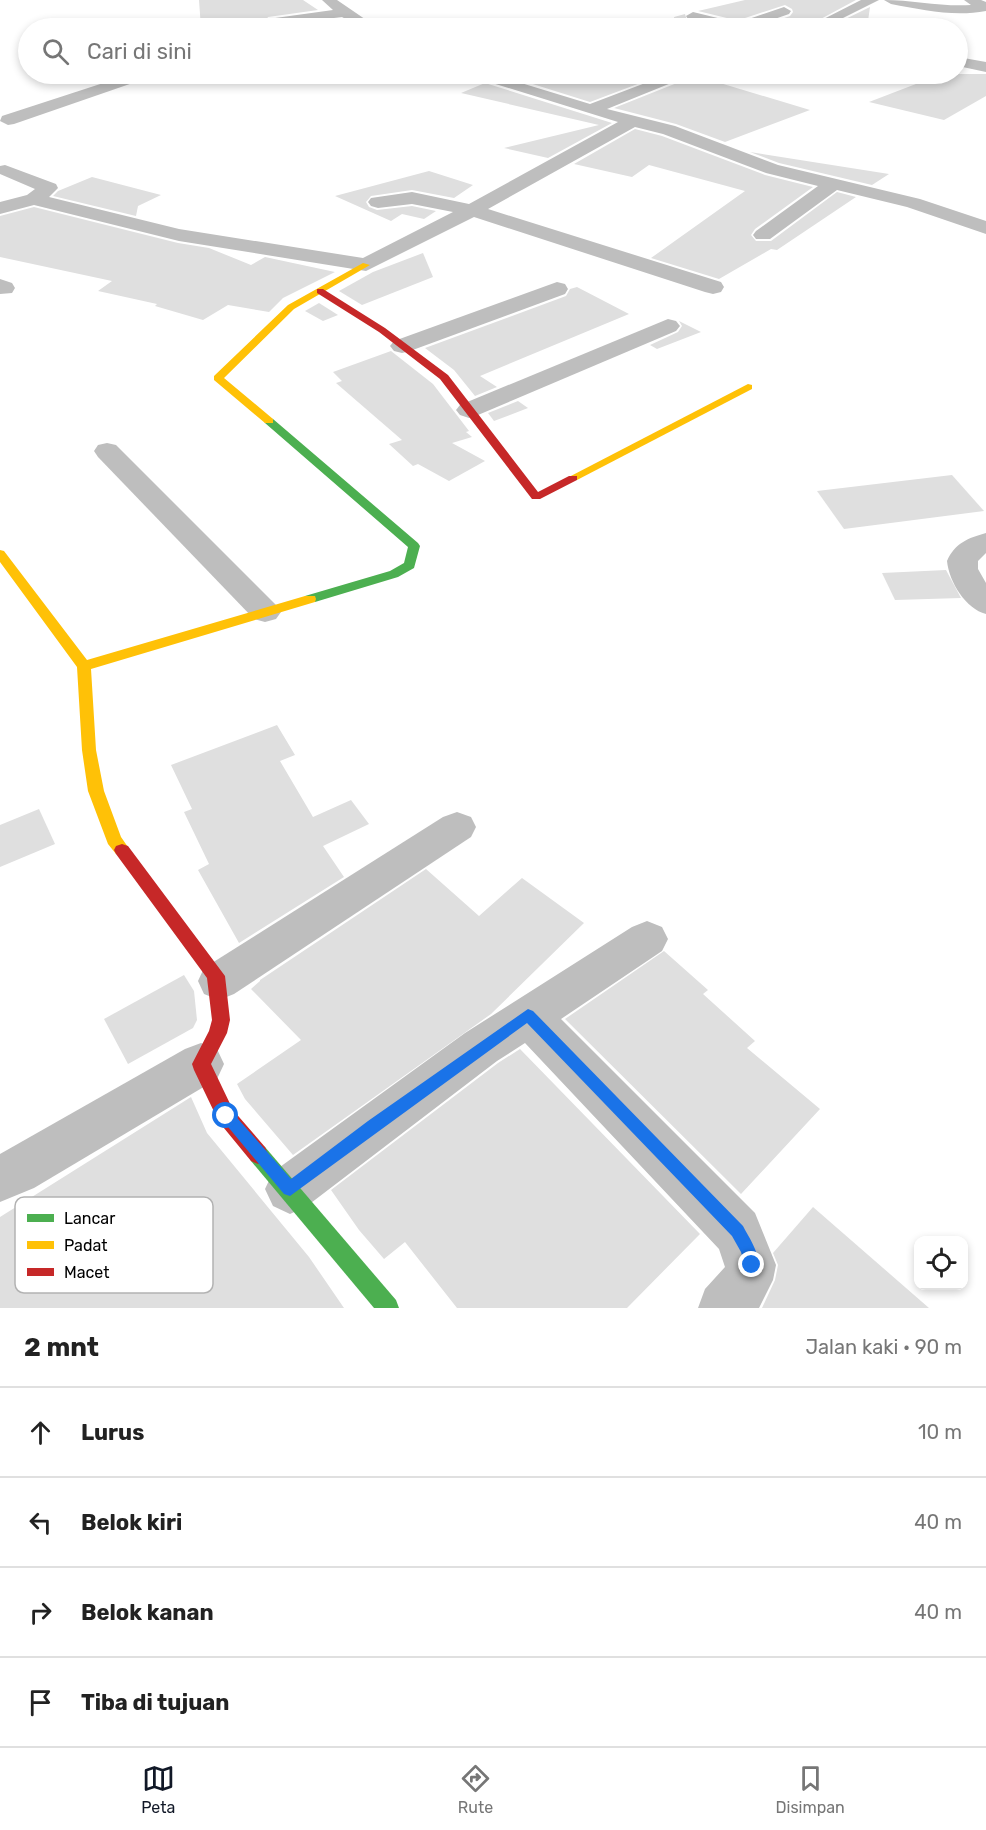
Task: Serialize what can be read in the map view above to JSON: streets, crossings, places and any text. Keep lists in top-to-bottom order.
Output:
{
  "legend": ["Lancar", "Padat", "Macet"],
  "page": {
    "search": "Cari di sini",
    "heading": ["2 mnt", "Jalan kaki · 90 m"],
    "list": [
      ["Lurus", "10 m"],
      ["Belok kiri", "40 m"],
      ["Belok kanan", "40 m"],
      "Tiba di tujuan"
    ],
    "nav": ["Peta", "Rute", "Disimpan"]
  }
}
